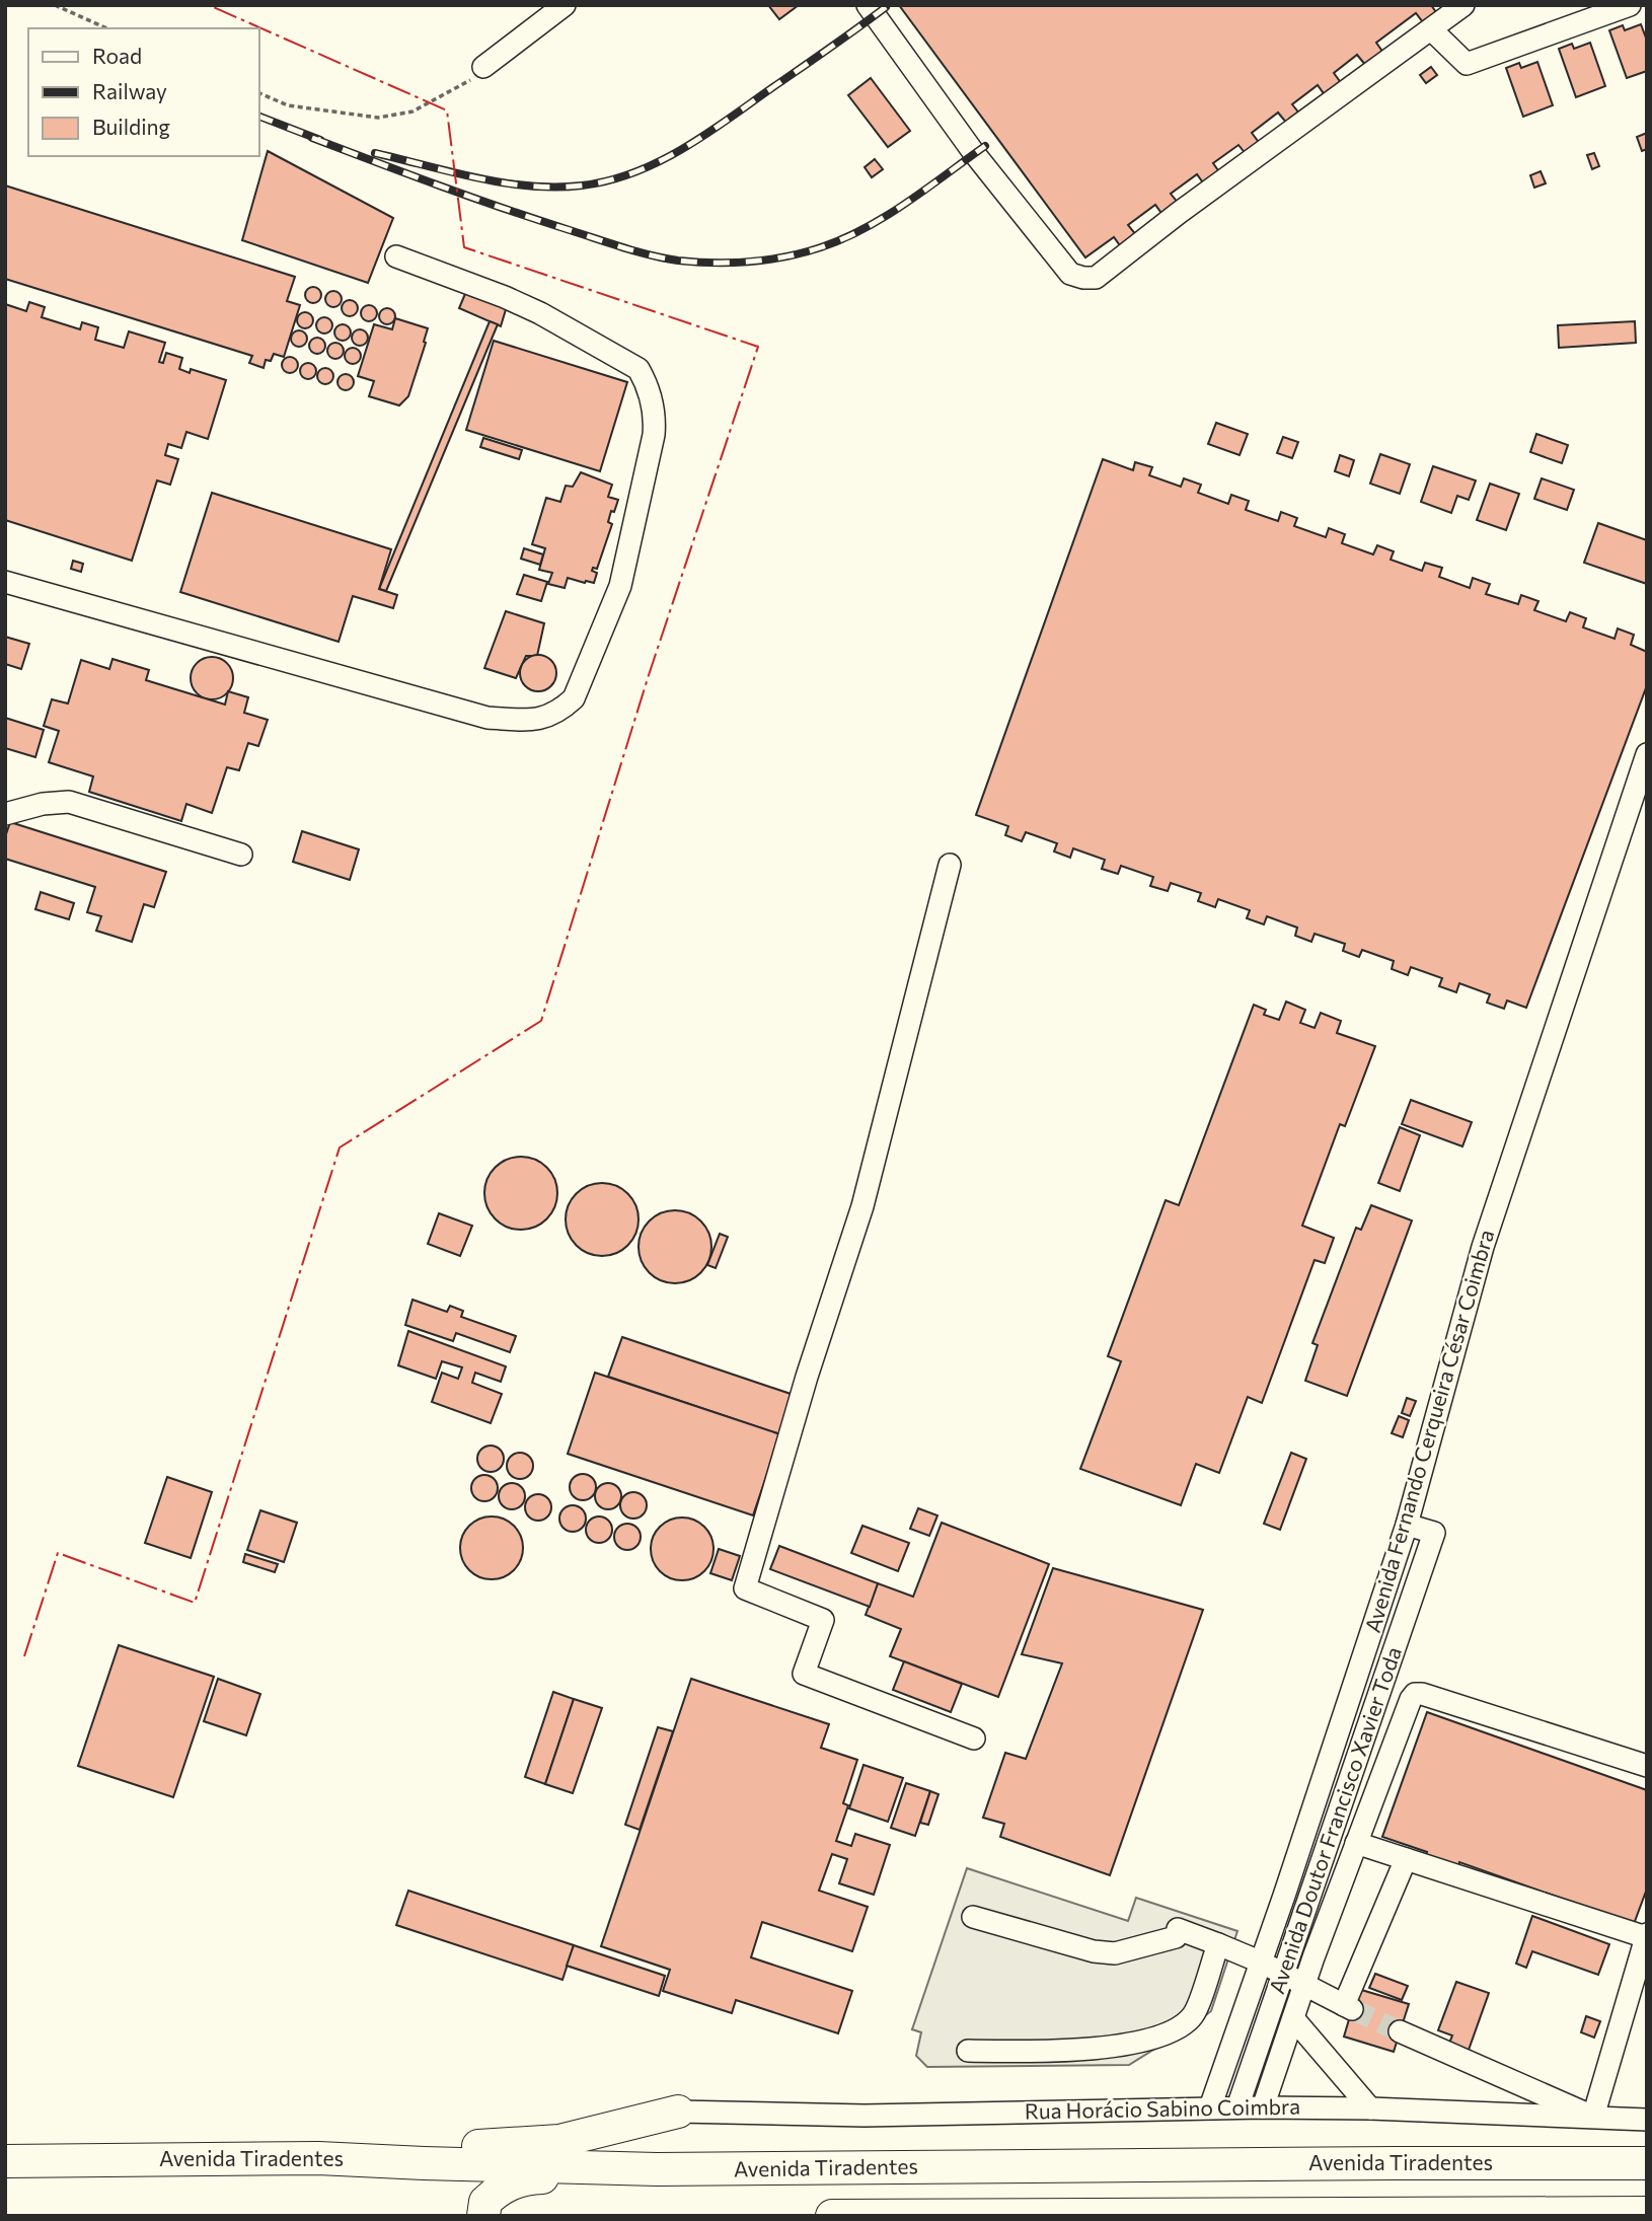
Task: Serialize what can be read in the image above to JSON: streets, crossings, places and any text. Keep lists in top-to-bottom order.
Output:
{
  "streets": {
    "highway": ["Avenida Tiradentes"],
    "street": ["Avenida Fernando Cerqueira César Coimbra", "Avenida Doutor Francisco Xavier Toda", "Rua Horácio Sabino Coimbra"]
  },
  "crossings": [
    ["Avenida Fernando Cerqueira César Coimbra", "Avenida Doutor Francisco Xavier Toda"],
    ["Avenida Fernando Cerqueira César Coimbra", "Rua Horácio Sabino Coimbra"],
    ["Avenida Doutor Francisco Xavier Toda", "Rua Horácio Sabino Coimbra"]
  ],
  "legend": ["Road", "Railway", "Building"]
}
